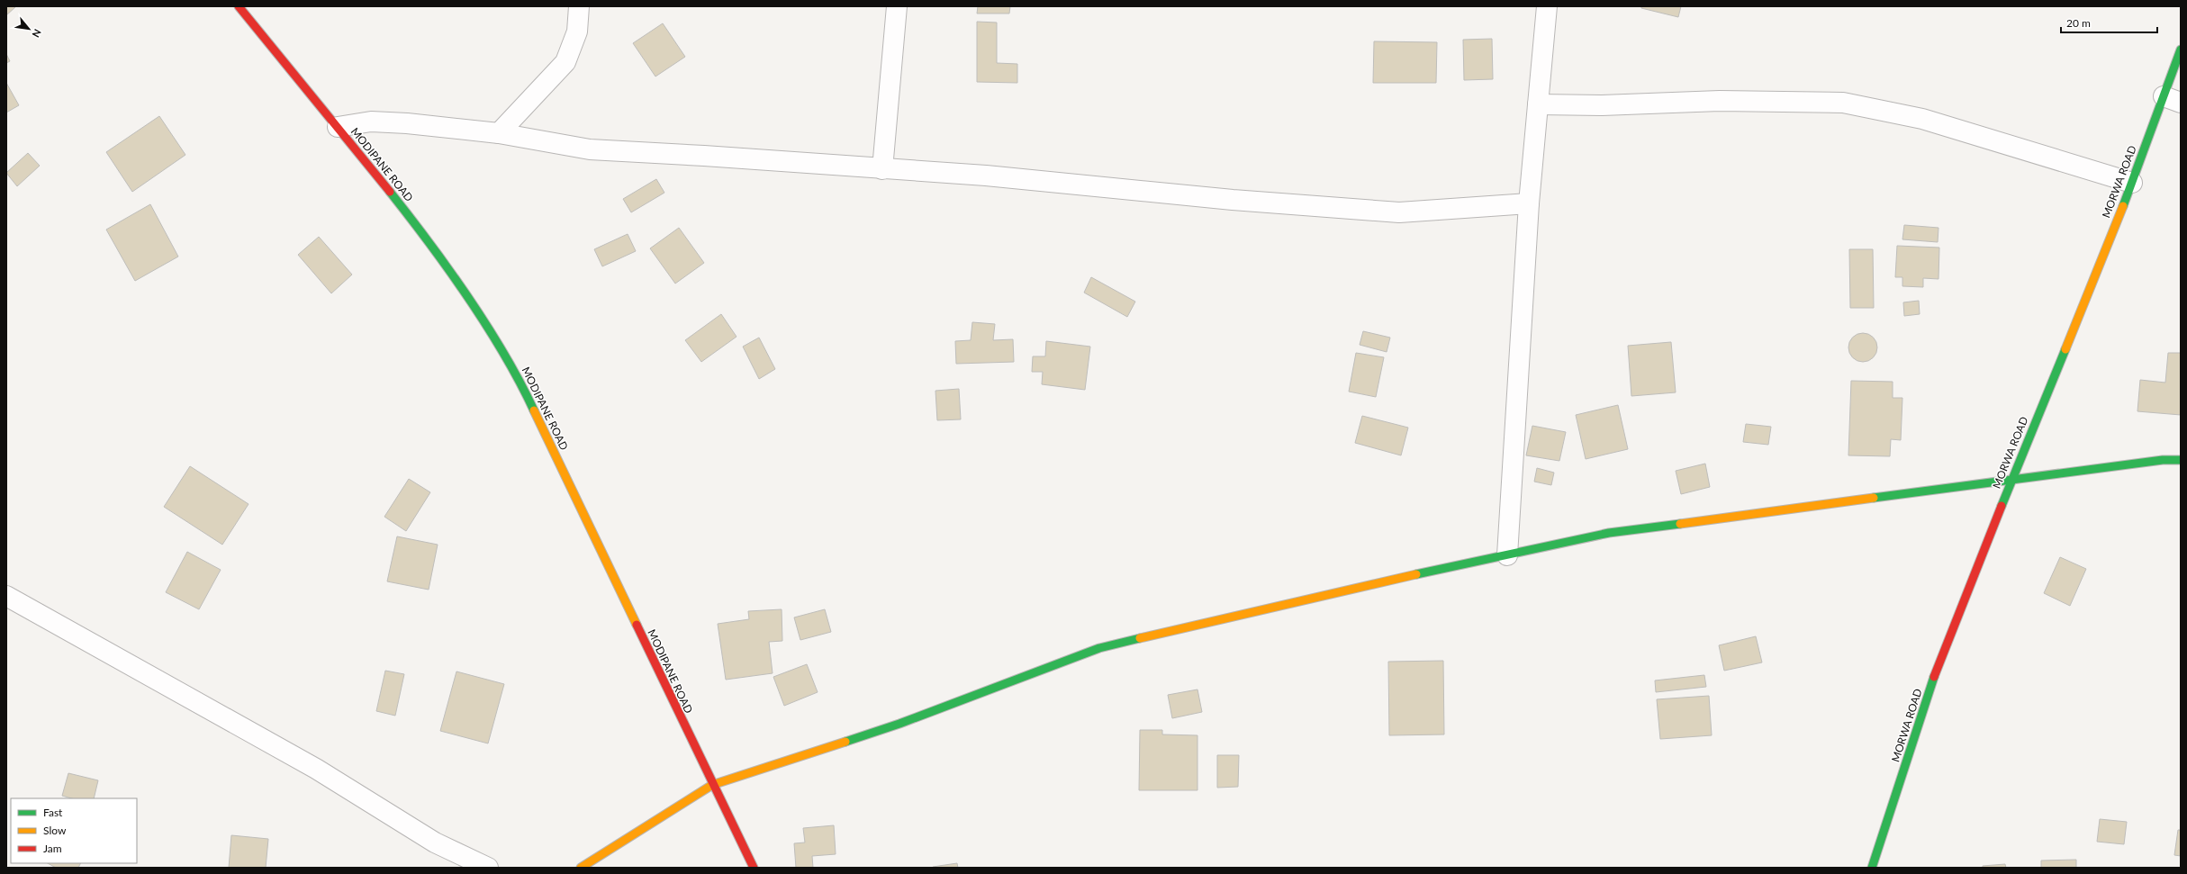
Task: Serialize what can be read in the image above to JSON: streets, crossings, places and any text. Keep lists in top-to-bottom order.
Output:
{
  "streets": {
    "main road": ["MODIPANE ROAD", "MORWA ROAD"]
  },
  "legend": ["Fast", "Slow", "Jam"],
  "scale_bar": "20 m",
  "north": "bottom right"
}
